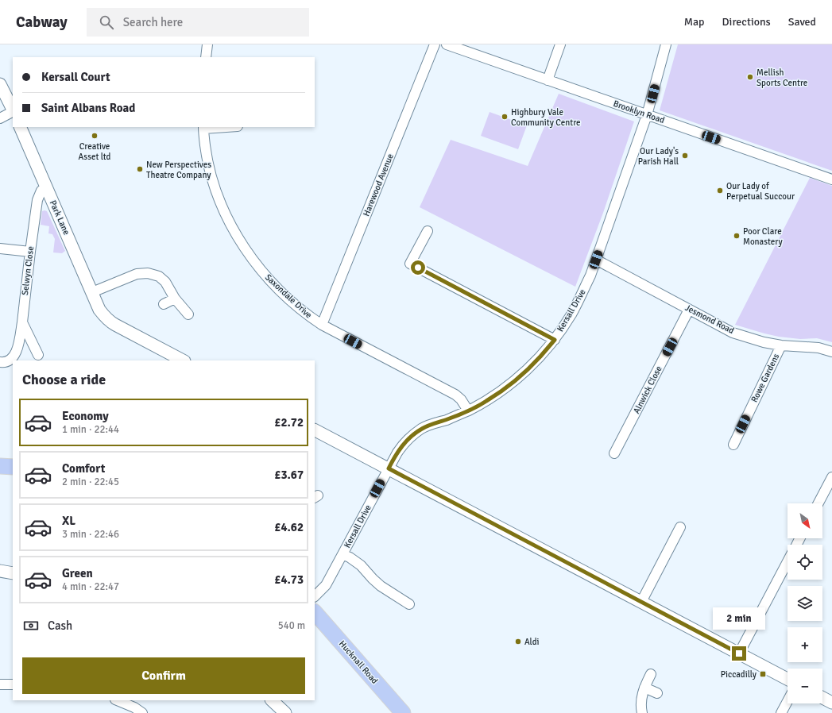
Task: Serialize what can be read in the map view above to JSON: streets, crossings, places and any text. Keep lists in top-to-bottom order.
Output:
{
  "streets": {
    "main road": ["Hucknall Road"],
    "street": [
      "Brooklyn Road",
      "Harewood Avenue",
      "Park Lane",
      "Selwyn Close",
      "Saxondale Drive",
      "Kersall Drive",
      "Jesmond Road",
      "Rowe Gardens",
      "Alnwick Close"
    ]
  },
  "crossings": [
    ["Brooklyn Road", "Kersall Drive"],
    ["Harewood Avenue", "Saxondale Drive"],
    ["Park Lane", "Selwyn Close"],
    ["Saxondale Drive", "Kersall Drive"],
    ["Kersall Drive", "Jesmond Road"],
    ["Jesmond Road", "Rowe Gardens"],
    ["Jesmond Road", "Alnwick Close"]
  ],
  "places": {
    "other": [
      "Mellish Sports Centre",
      "Highbury Vale Community Centre",
      "Creative Asset ltd",
      "Our Lady's Parish Hall",
      "New Perspectives Theatre Company",
      "Our Lady of Perpetual Succour",
      "Poor Clare Monastery",
      "Aldi"
    ],
    "transit": ["Piccadilly"]
  },
  "north": "bottom right",
  "page": {
    "header": "Cabway",
    "search": "Search here",
    "nav": ["Map", "Directions", "Saved"],
    "banner": ["Kersall Court", "Saint Albans Road"],
    "heading": "Choose a ride",
    "list": [
      {
        "name": "Economy",
        "note": "1 min · 22:44",
        "value": "£2.72"
      },
      {
        "name": "Comfort",
        "note": "2 min · 22:45",
        "value": "£3.67"
      },
      {
        "name": "XL",
        "note": "3 min · 22:46",
        "value": "£4.62"
      },
      {
        "name": "Green",
        "note": "4 min · 22:47",
        "value": "£4.73"
      }
    ],
    "map_buttons": ["+", "−"],
    "bubble": "2 min",
    "pay": ["Cash", "540 m"],
    "buttons": "Confirm"
  }
}
